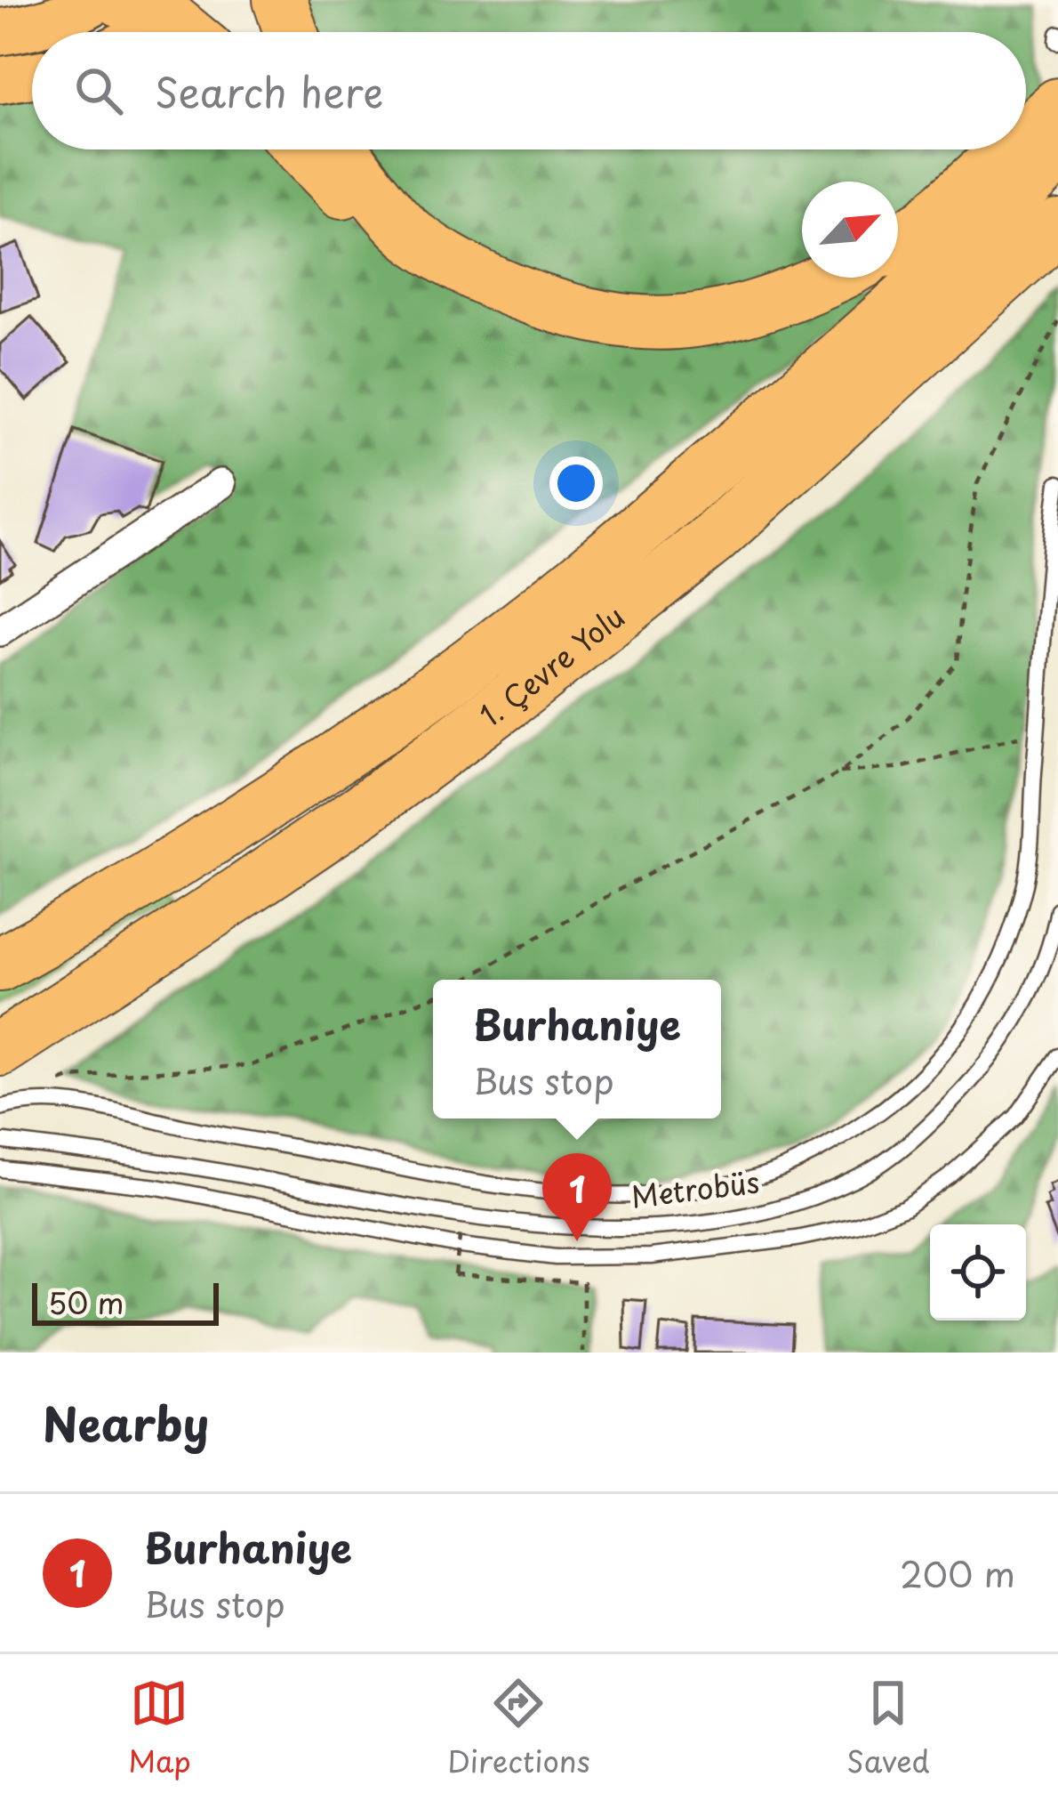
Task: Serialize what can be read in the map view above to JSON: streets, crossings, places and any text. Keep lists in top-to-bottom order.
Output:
{
  "streets": {
    "highway": ["1. Çevre Yolu"],
    "lane": ["Metrobüs"]
  },
  "scale_bar": "50 m",
  "north": "top right",
  "page": {
    "search": "Search here",
    "popup": ["Burhaniye", "Bus stop"],
    "pins": "1",
    "scale": "50 m",
    "heading": "Nearby",
    "list": [
      {
        "mark": "1",
        "name": "Burhaniye",
        "note": "Bus stop",
        "value": "200 m"
      }
    ],
    "nav": ["Map", "Directions", "Saved"]
  }
}
